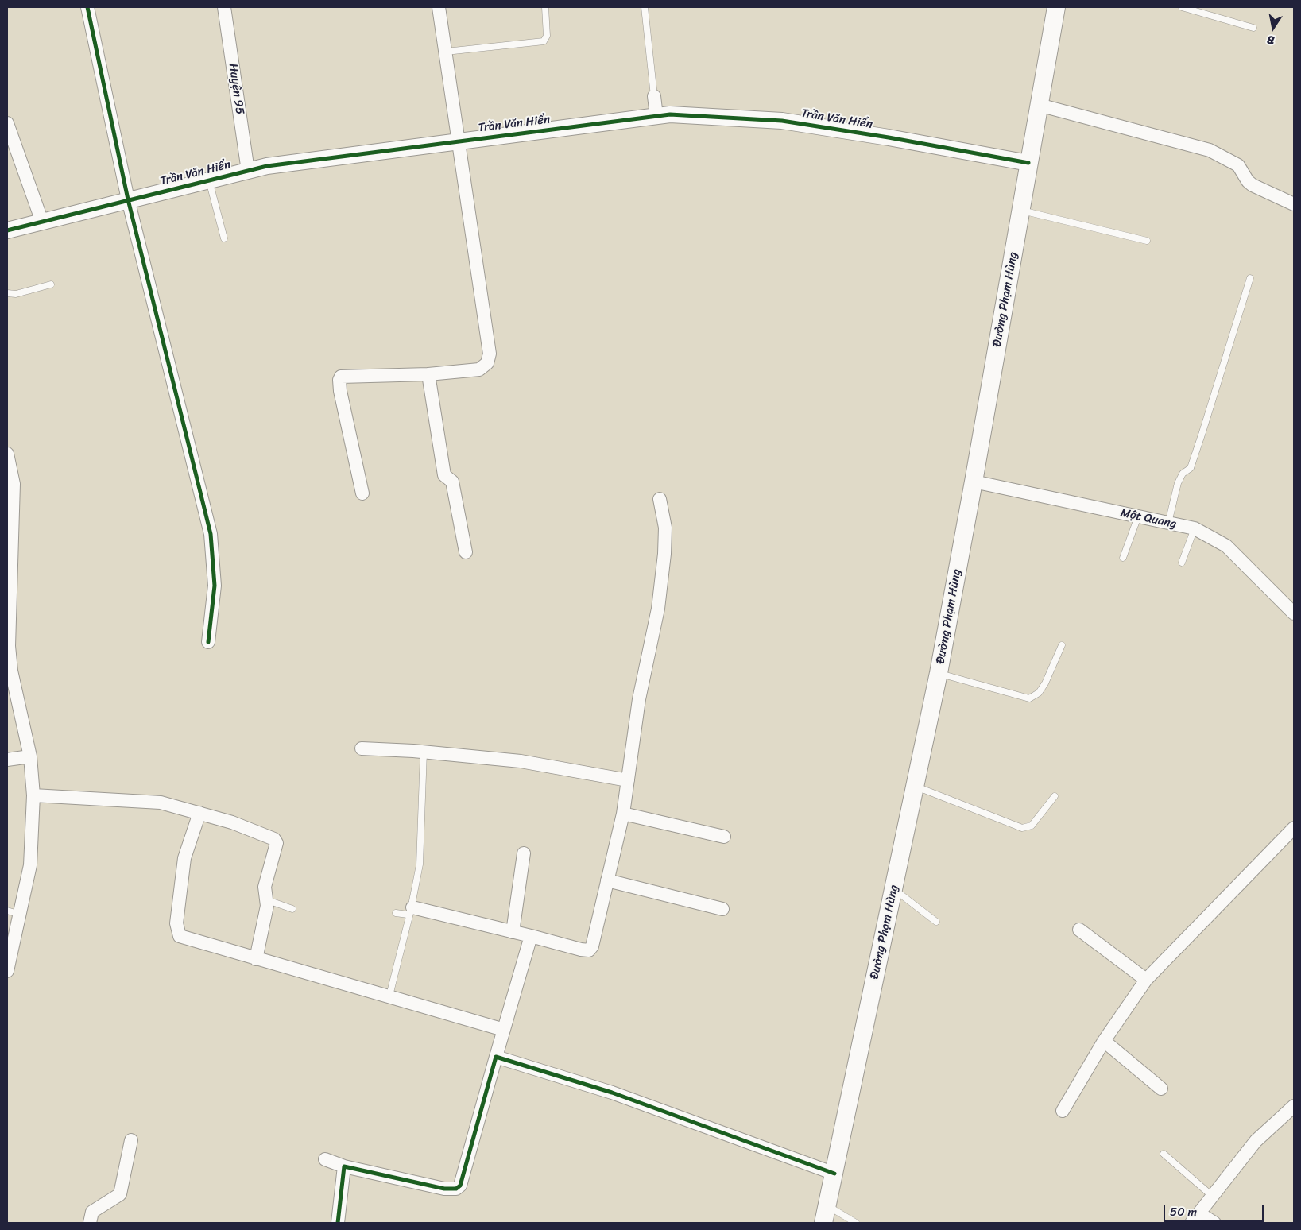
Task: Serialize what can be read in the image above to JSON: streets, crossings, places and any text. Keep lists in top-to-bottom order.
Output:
{
  "streets": {
    "main road": ["Đường Phạm Hùng"],
    "street": ["Huyện 95", "Trần Văn Hiển", "Một Quang"]
  },
  "crossings": [
    ["Huyện 95", "Trần Văn Hiển"],
    ["Trần Văn Hiển", "Đường Phạm Hùng"],
    ["Đường Phạm Hùng", "Một Quang"]
  ],
  "scale_bar": "50 m",
  "north": "bottom"
}
